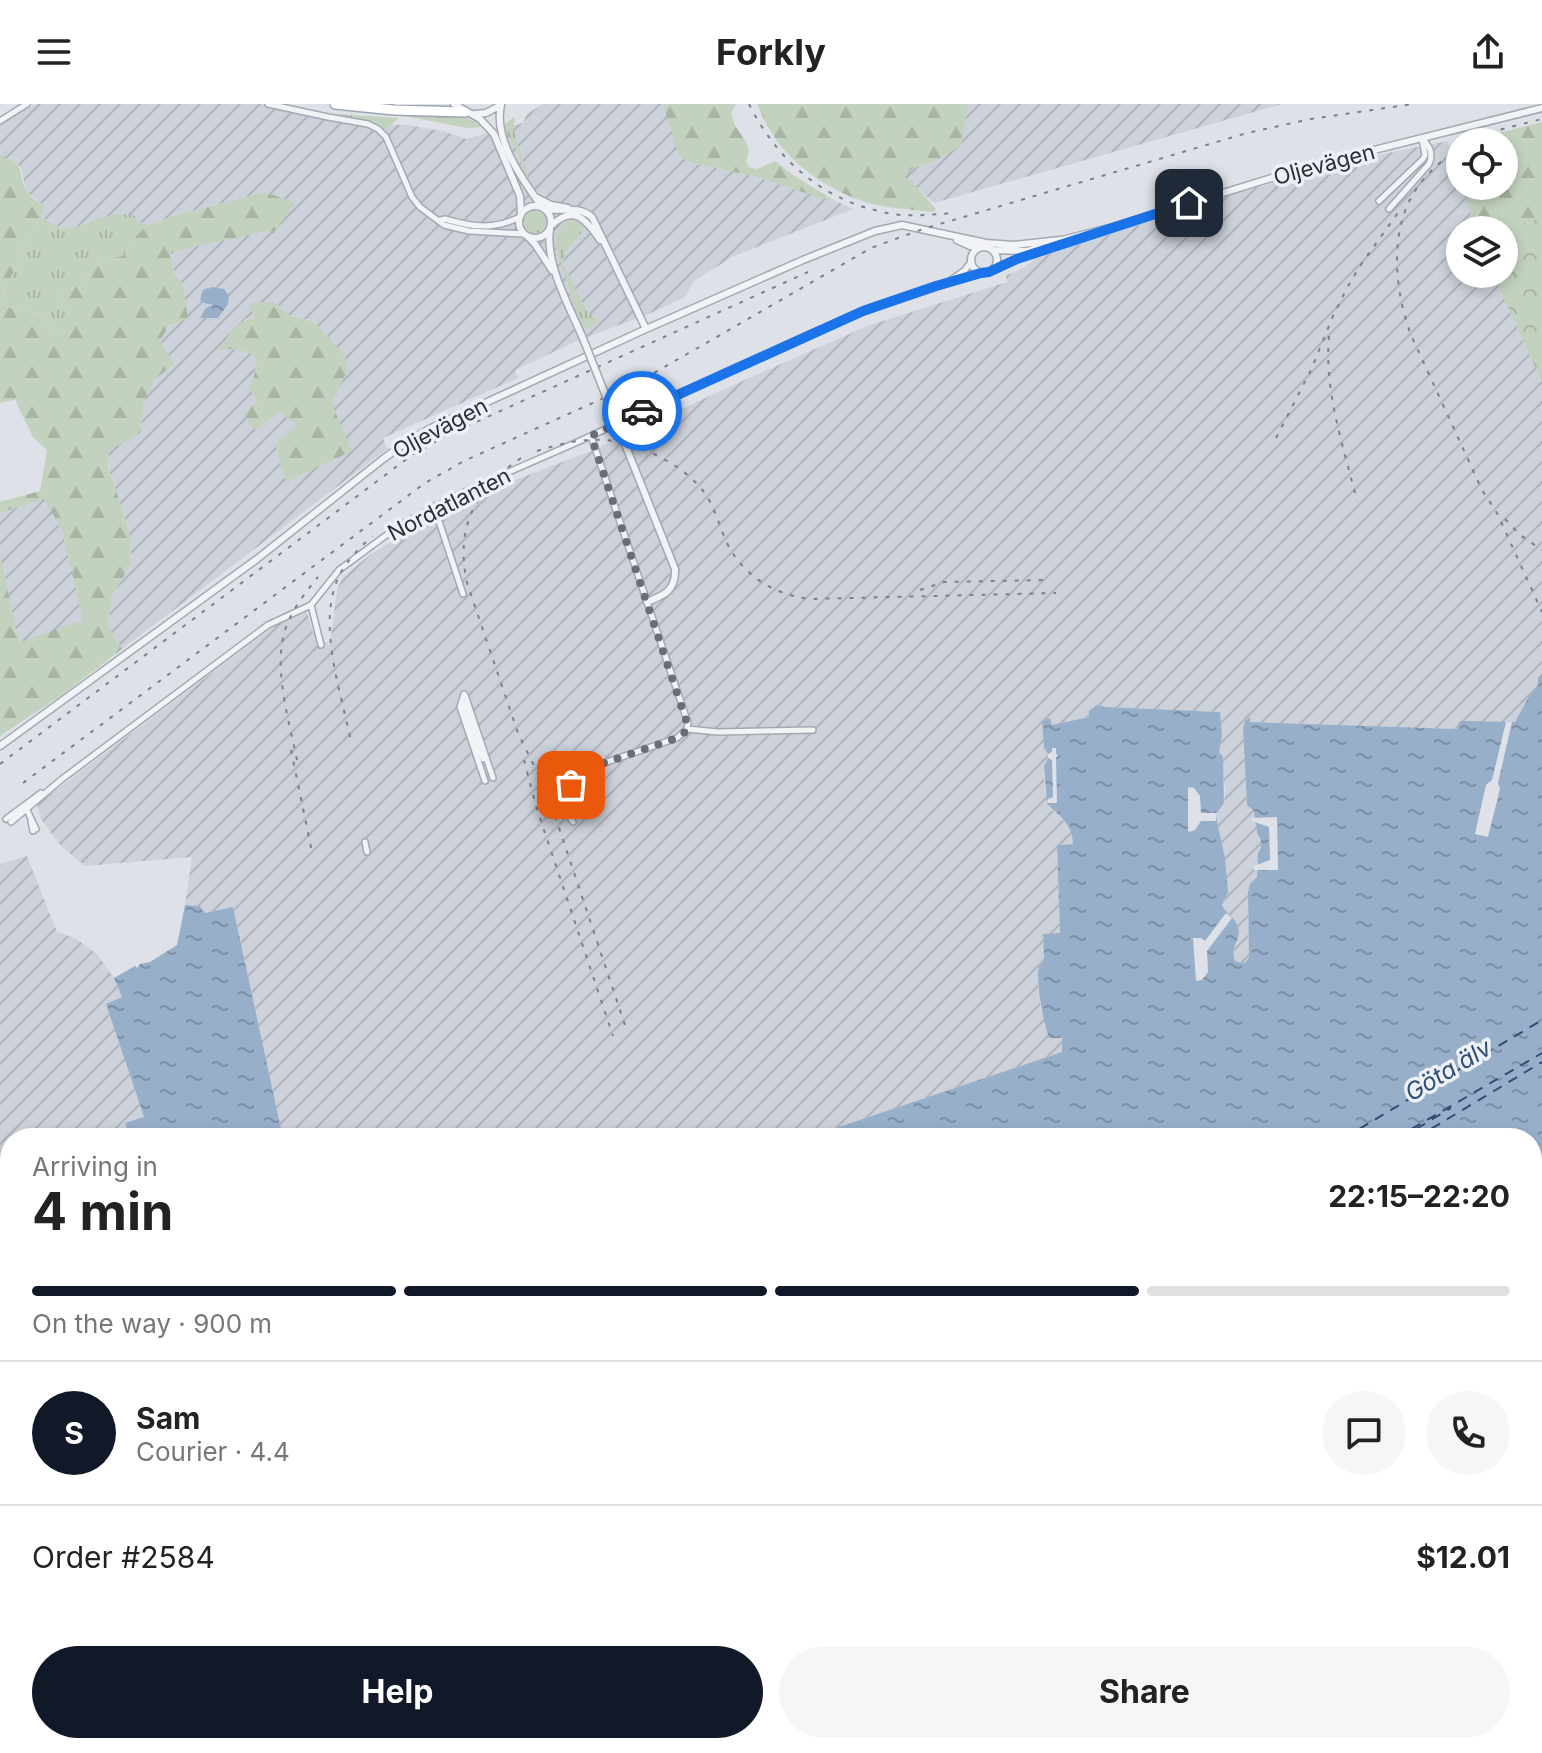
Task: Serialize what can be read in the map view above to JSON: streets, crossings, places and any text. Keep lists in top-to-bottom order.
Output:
{
  "streets": {
    "street": ["Oljevägen", "Nordatlanten"]
  },
  "crossings": [
    ["Oljevägen", "Nordatlanten"]
  ],
  "water": ["Göta älv"],
  "page": {
    "header": "Forkly",
    "heading": ["4 min", "Arriving in", "22:15–22:20"],
    "panel": [
      "Sam",
      "Courier · 4.4",
      "Order #2584",
      "$12.01"
    ],
    "bar": "On the way · 900 m",
    "round": "S",
    "buttons": ["Help", "Share"]
  }
}
